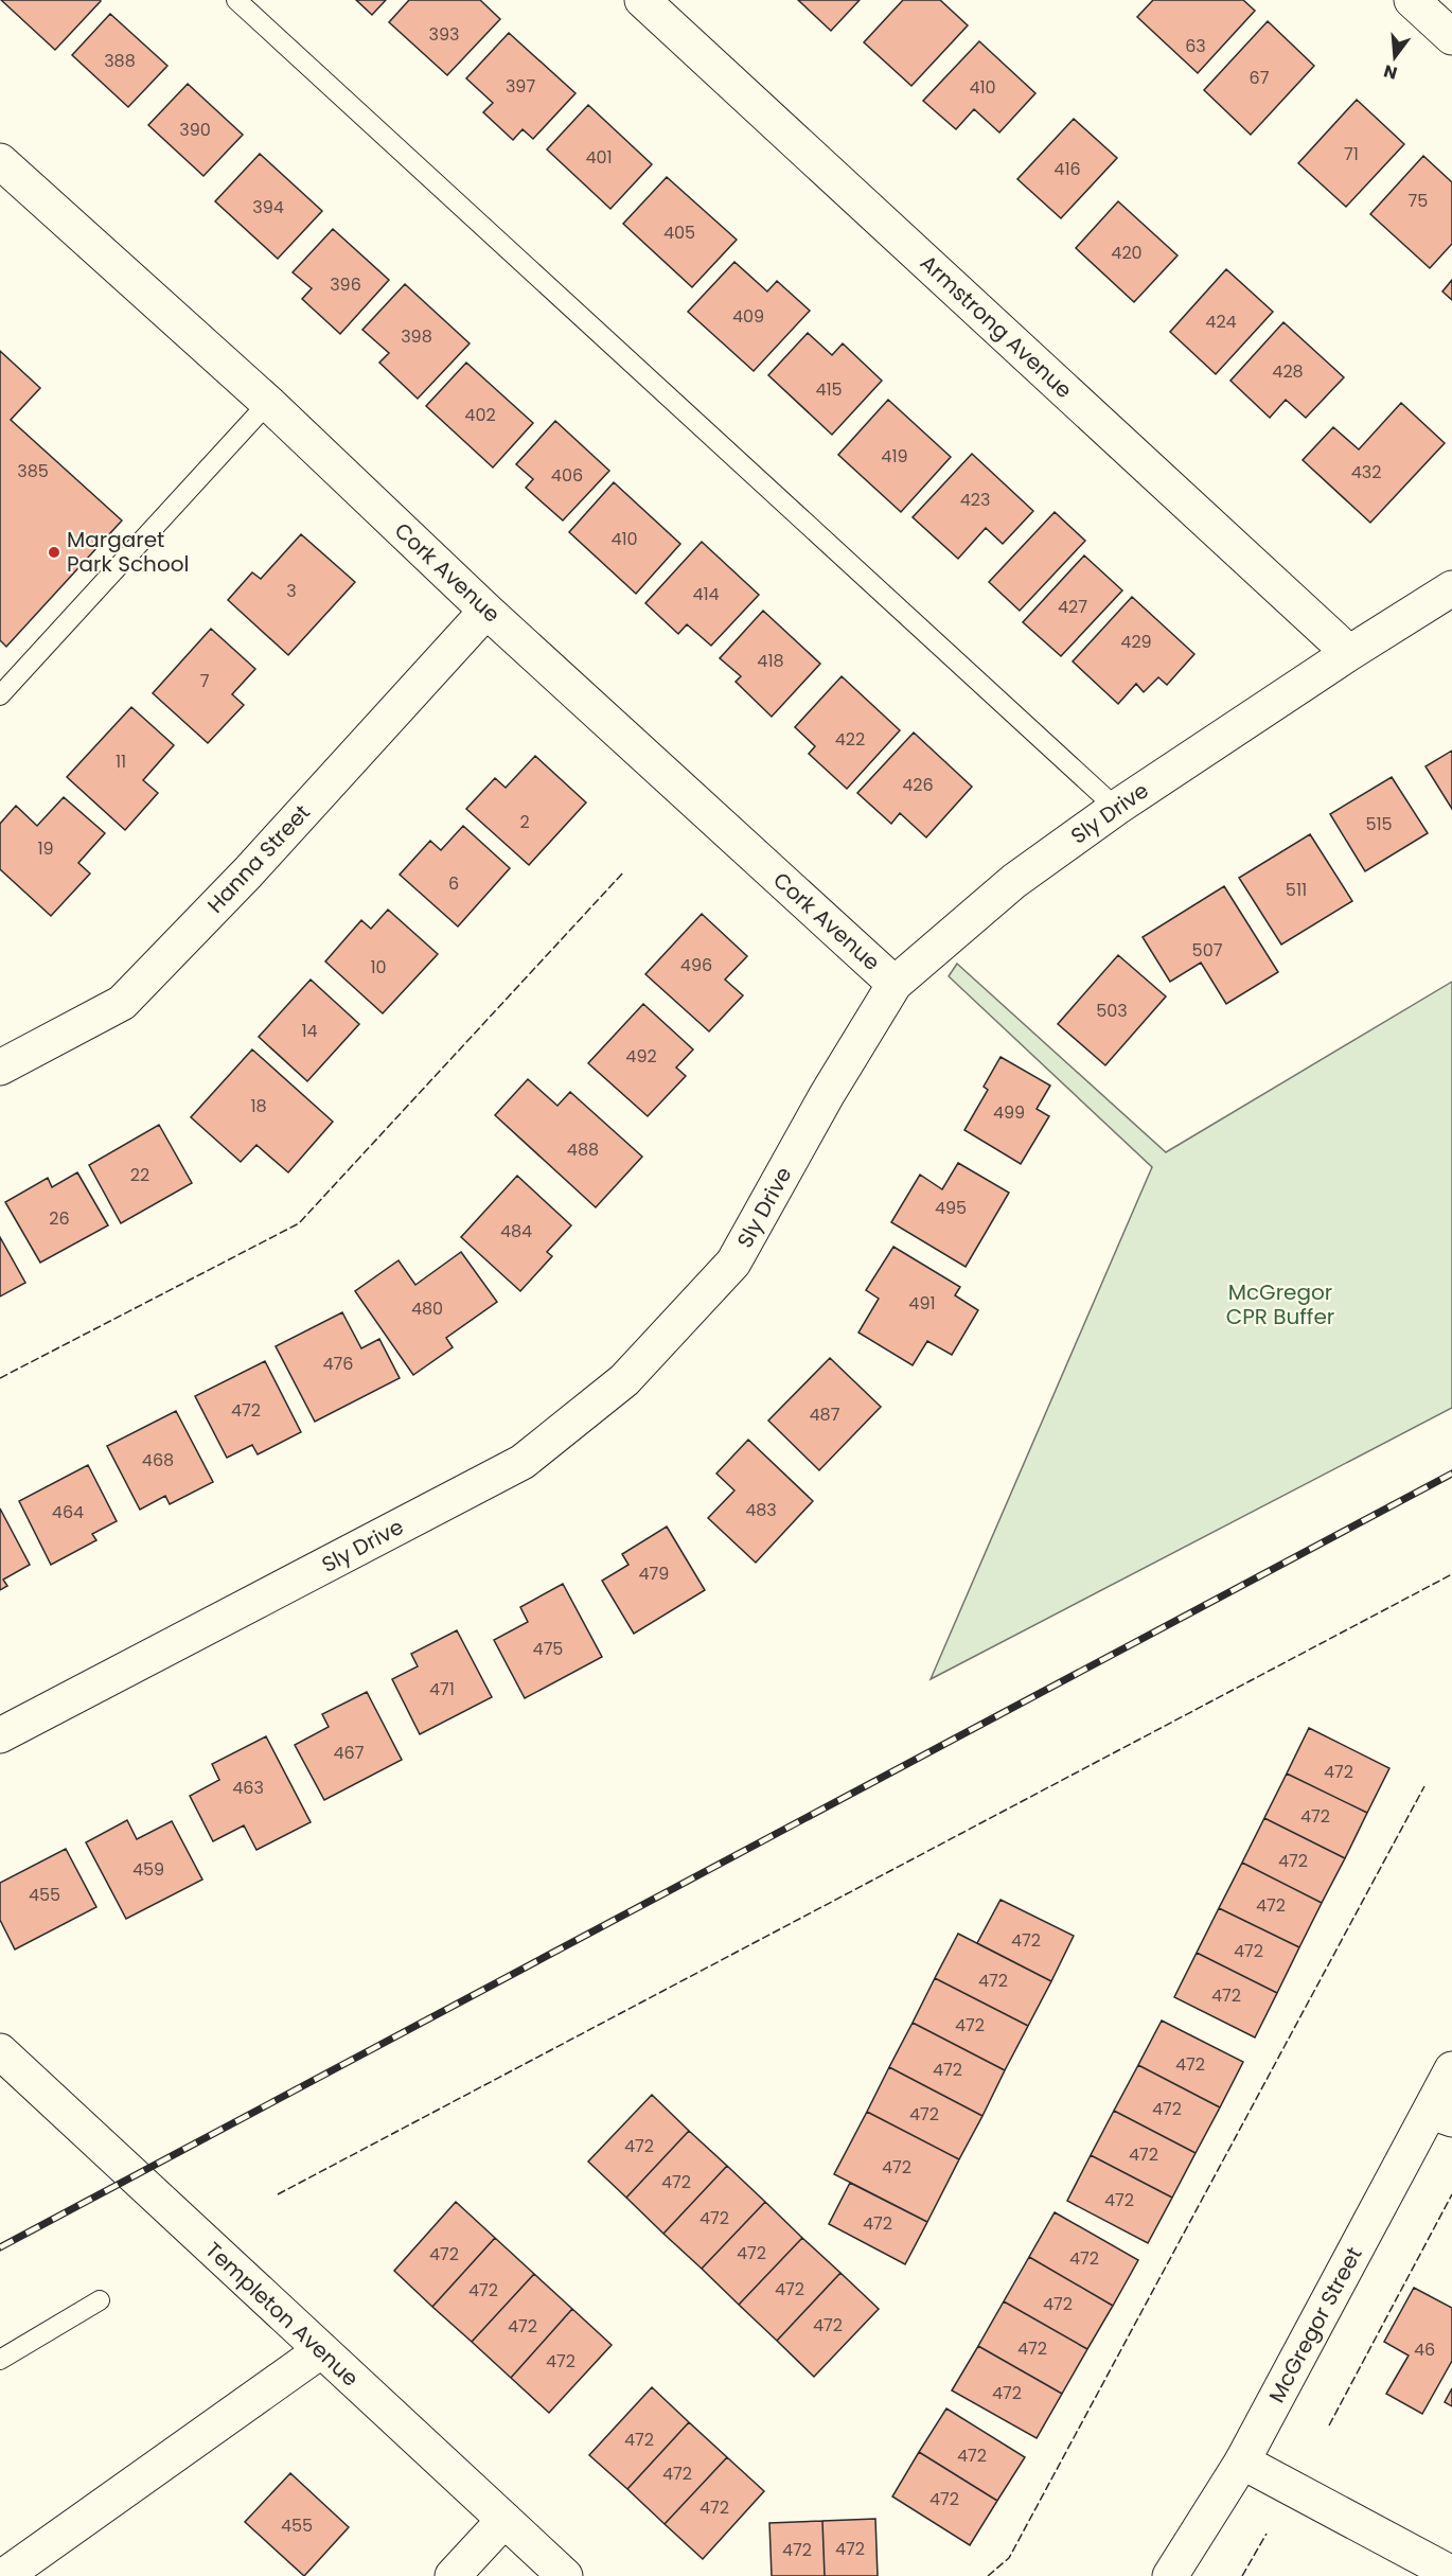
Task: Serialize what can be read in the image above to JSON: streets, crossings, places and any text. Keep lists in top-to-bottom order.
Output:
{
  "streets": {
    "street": [
      "Armstrong Avenue",
      "Cork Avenue",
      "Sly Drive",
      "Hanna Street",
      "Templeton Avenue",
      "McGregor Street"
    ]
  },
  "crossings": [
    ["Armstrong Avenue", "Sly Drive"],
    ["Cork Avenue", "Sly Drive"],
    ["Cork Avenue", "Hanna Street"]
  ],
  "parks": ["McGregor CPR Buffer"],
  "places": ["Margaret Park School"],
  "house_numbers": [
    "393",
    "63",
    "388",
    "67",
    "397",
    "410",
    "390",
    "71",
    "401",
    "416",
    "75",
    "394",
    "405",
    "420",
    "396",
    "409",
    "424",
    "398",
    "428",
    "415",
    "402",
    "419",
    "385",
    "432",
    "406",
    "423",
    "410",
    "3",
    "414",
    "427",
    "429",
    "418",
    "7",
    "422",
    "11",
    "426",
    "2",
    "515",
    "19",
    "6",
    "511",
    "507",
    "496",
    "10",
    "503",
    "14",
    "492",
    "18",
    "499",
    "488",
    "22",
    "495",
    "26",
    "484",
    "491",
    "480",
    "476",
    "472",
    "487",
    "468",
    "483",
    "464",
    "479",
    "475",
    "471",
    "467",
    "472",
    "463",
    "472",
    "472",
    "459",
    "455",
    "472",
    "472",
    "472",
    "472",
    "472",
    "472",
    "472",
    "472",
    "472",
    "472",
    "472",
    "472",
    "472",
    "472",
    "472",
    "472",
    "472",
    "472",
    "472",
    "472",
    "472",
    "472",
    "472",
    "472",
    "472",
    "472",
    "46",
    "472",
    "472",
    "472",
    "472",
    "472",
    "472",
    "472",
    "455",
    "472",
    "472"
  ],
  "north": "bottom"
}
